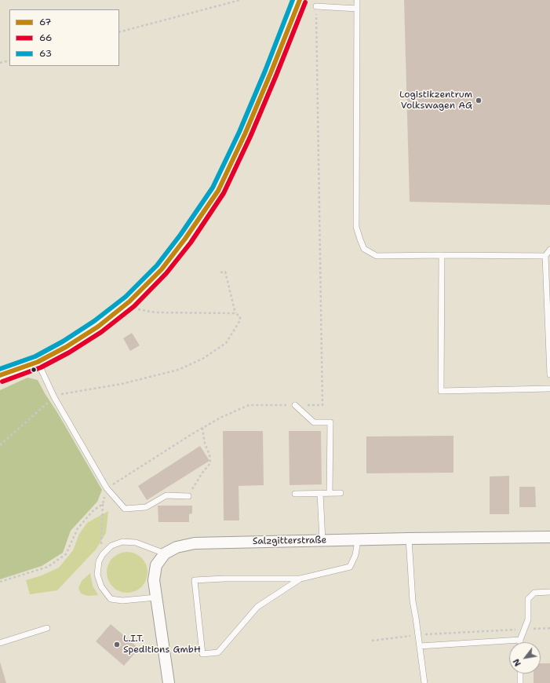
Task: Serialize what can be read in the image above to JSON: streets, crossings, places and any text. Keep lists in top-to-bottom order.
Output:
{
  "streets": {
    "street": ["Salzgitterstraße"]
  },
  "places": ["Logistikzentrum Volkswagen AG", "L.I.T. Speditions GmbH"],
  "lines": ["transit line 67", "transit line 63", "transit line 66"],
  "legend": ["67", "66", "63"],
  "north": "bottom left"
}
